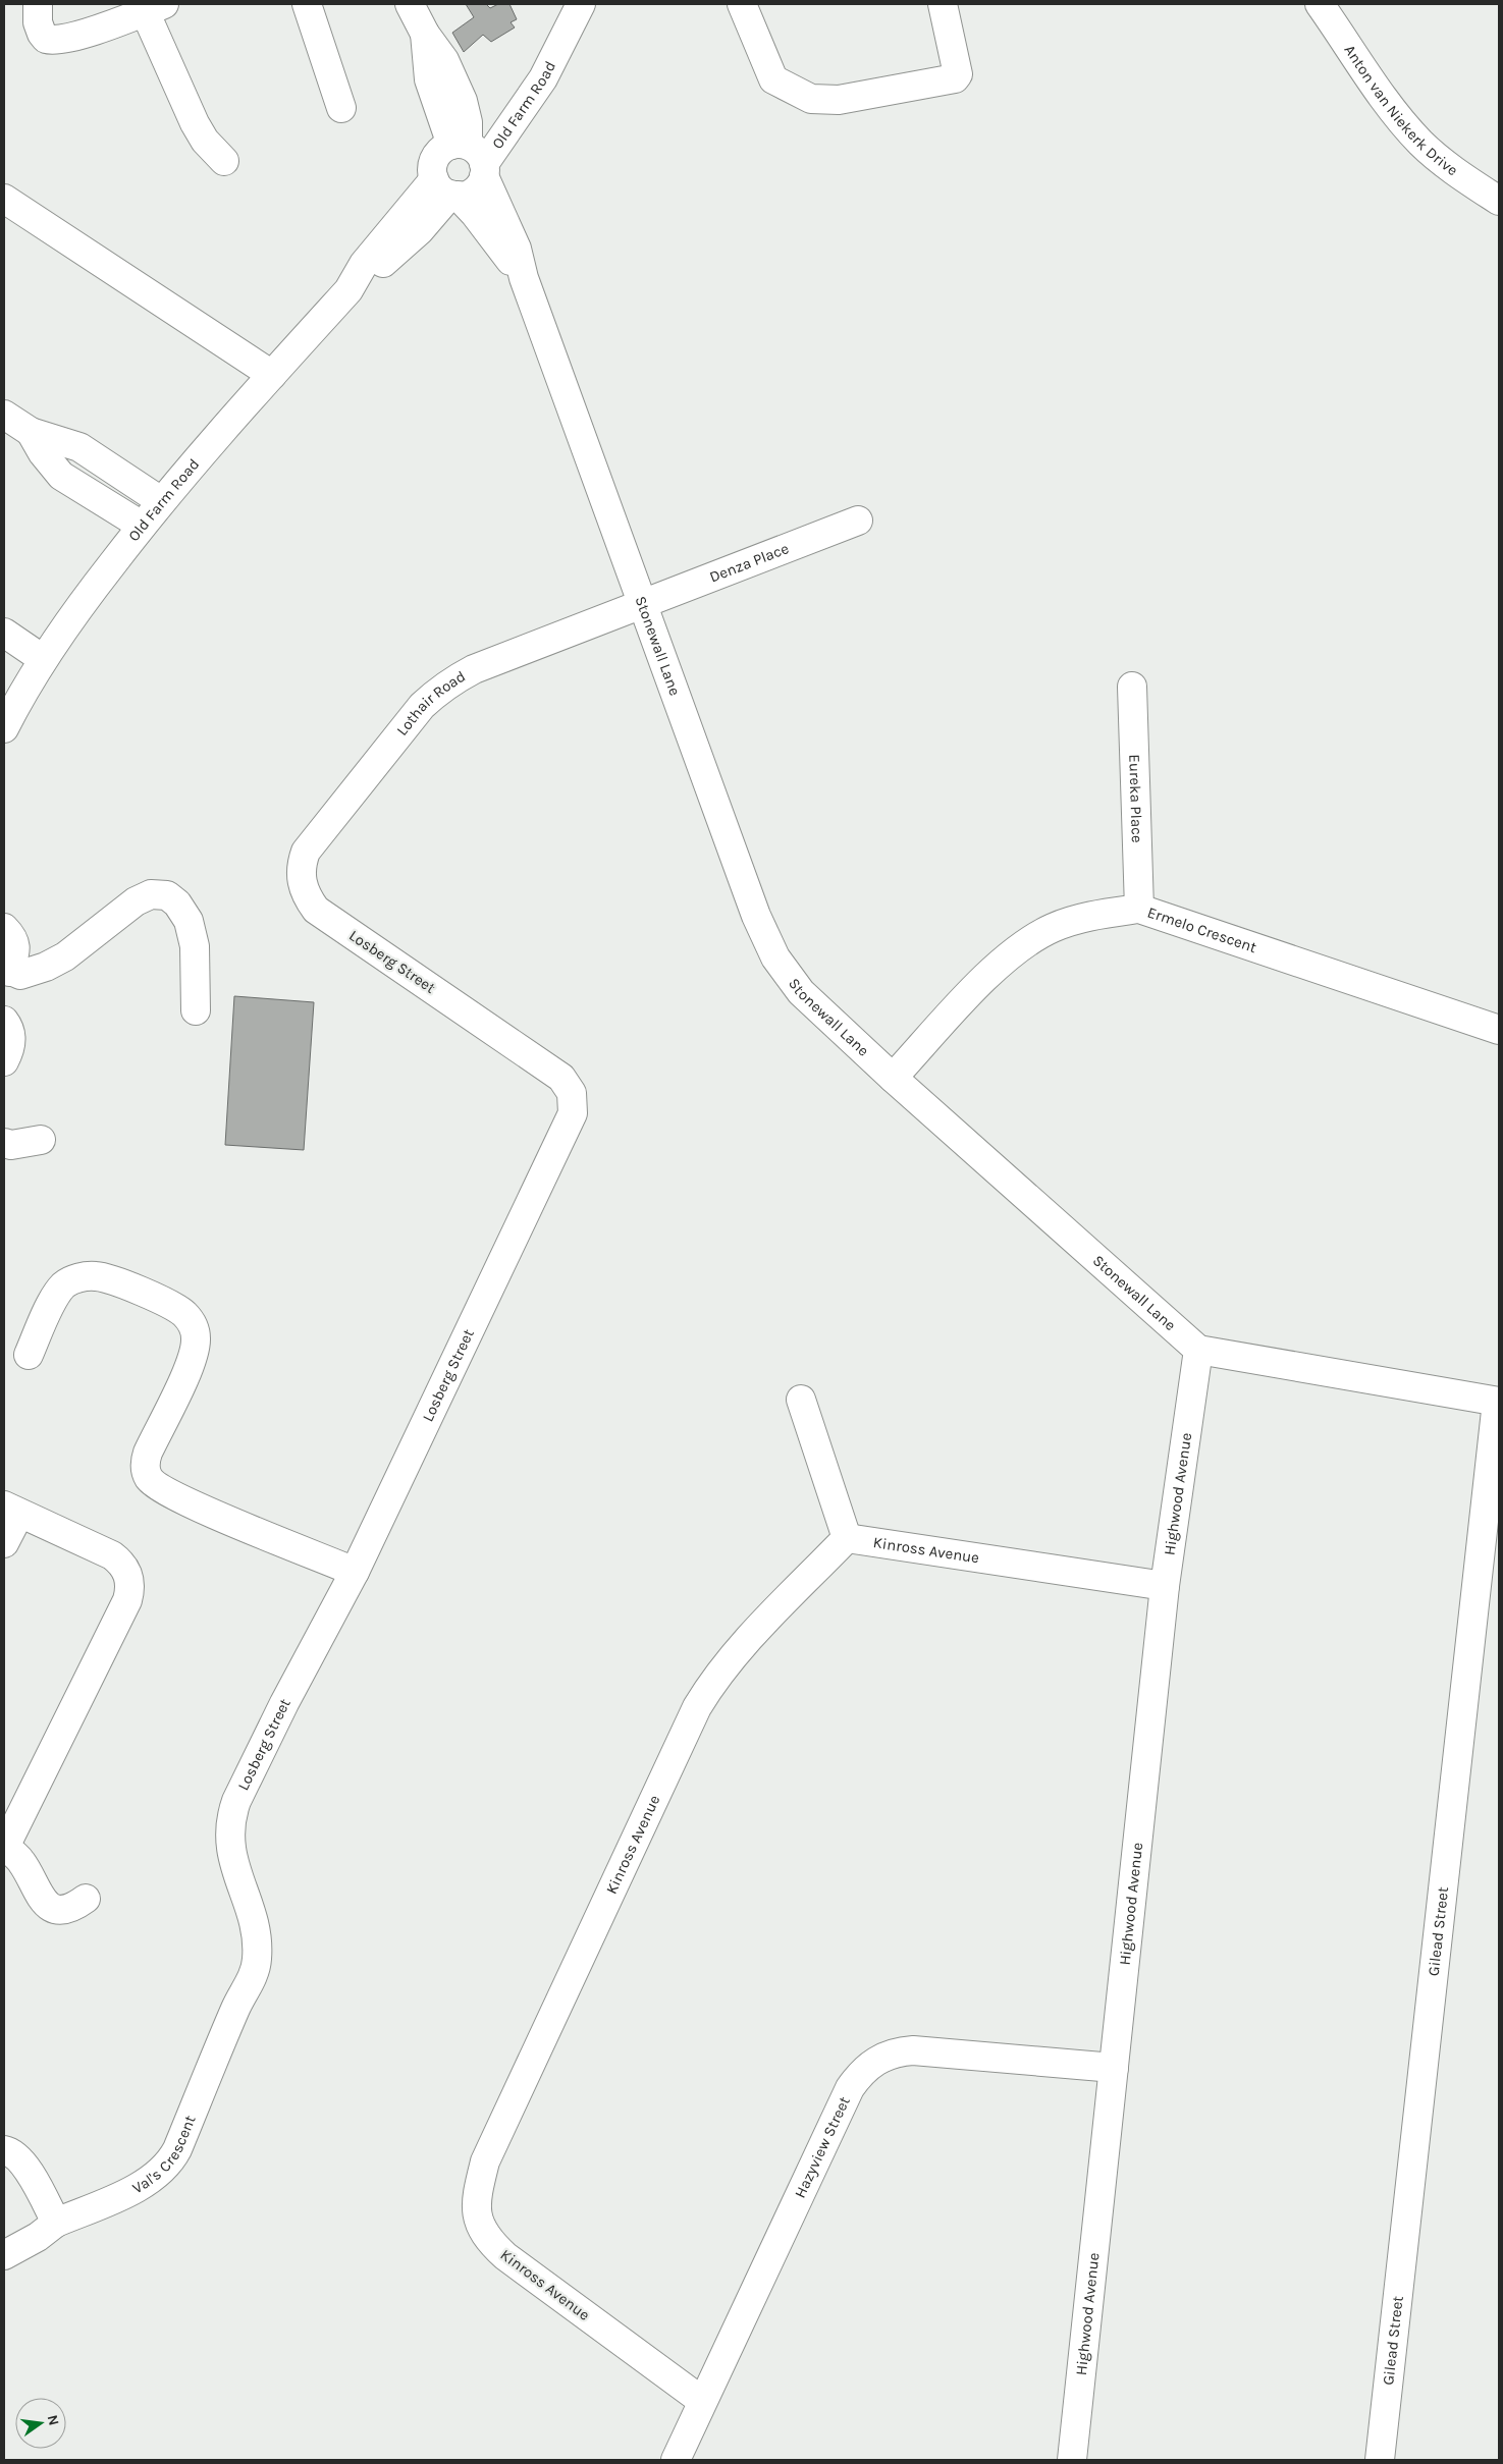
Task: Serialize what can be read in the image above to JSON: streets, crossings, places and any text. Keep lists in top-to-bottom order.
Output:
{
  "streets": {
    "street": [
      "Old Farm Road",
      "Anton van Niekerk Drive",
      "Denza Place",
      "Stonewall Lane",
      "Lothair Road",
      "Eureka Place",
      "Ermelo Crescent",
      "Losberg Street",
      "Highwood Avenue",
      "Kinross Avenue",
      "Gilead Street",
      "Hazyview Street",
      "Val's Crescent"
    ]
  },
  "crossings": [
    ["Old Farm Road", "Stonewall Lane"],
    ["Denza Place", "Stonewall Lane"],
    ["Denza Place", "Lothair Road"],
    ["Stonewall Lane", "Lothair Road"],
    ["Stonewall Lane", "Ermelo Crescent"],
    ["Stonewall Lane", "Highwood Avenue"],
    ["Lothair Road", "Losberg Street"],
    ["Eureka Place", "Ermelo Crescent"],
    ["Losberg Street", "Val's Crescent"],
    ["Highwood Avenue", "Kinross Avenue"],
    ["Highwood Avenue", "Hazyview Street"],
    ["Kinross Avenue", "Hazyview Street"]
  ],
  "north": "right"
}
